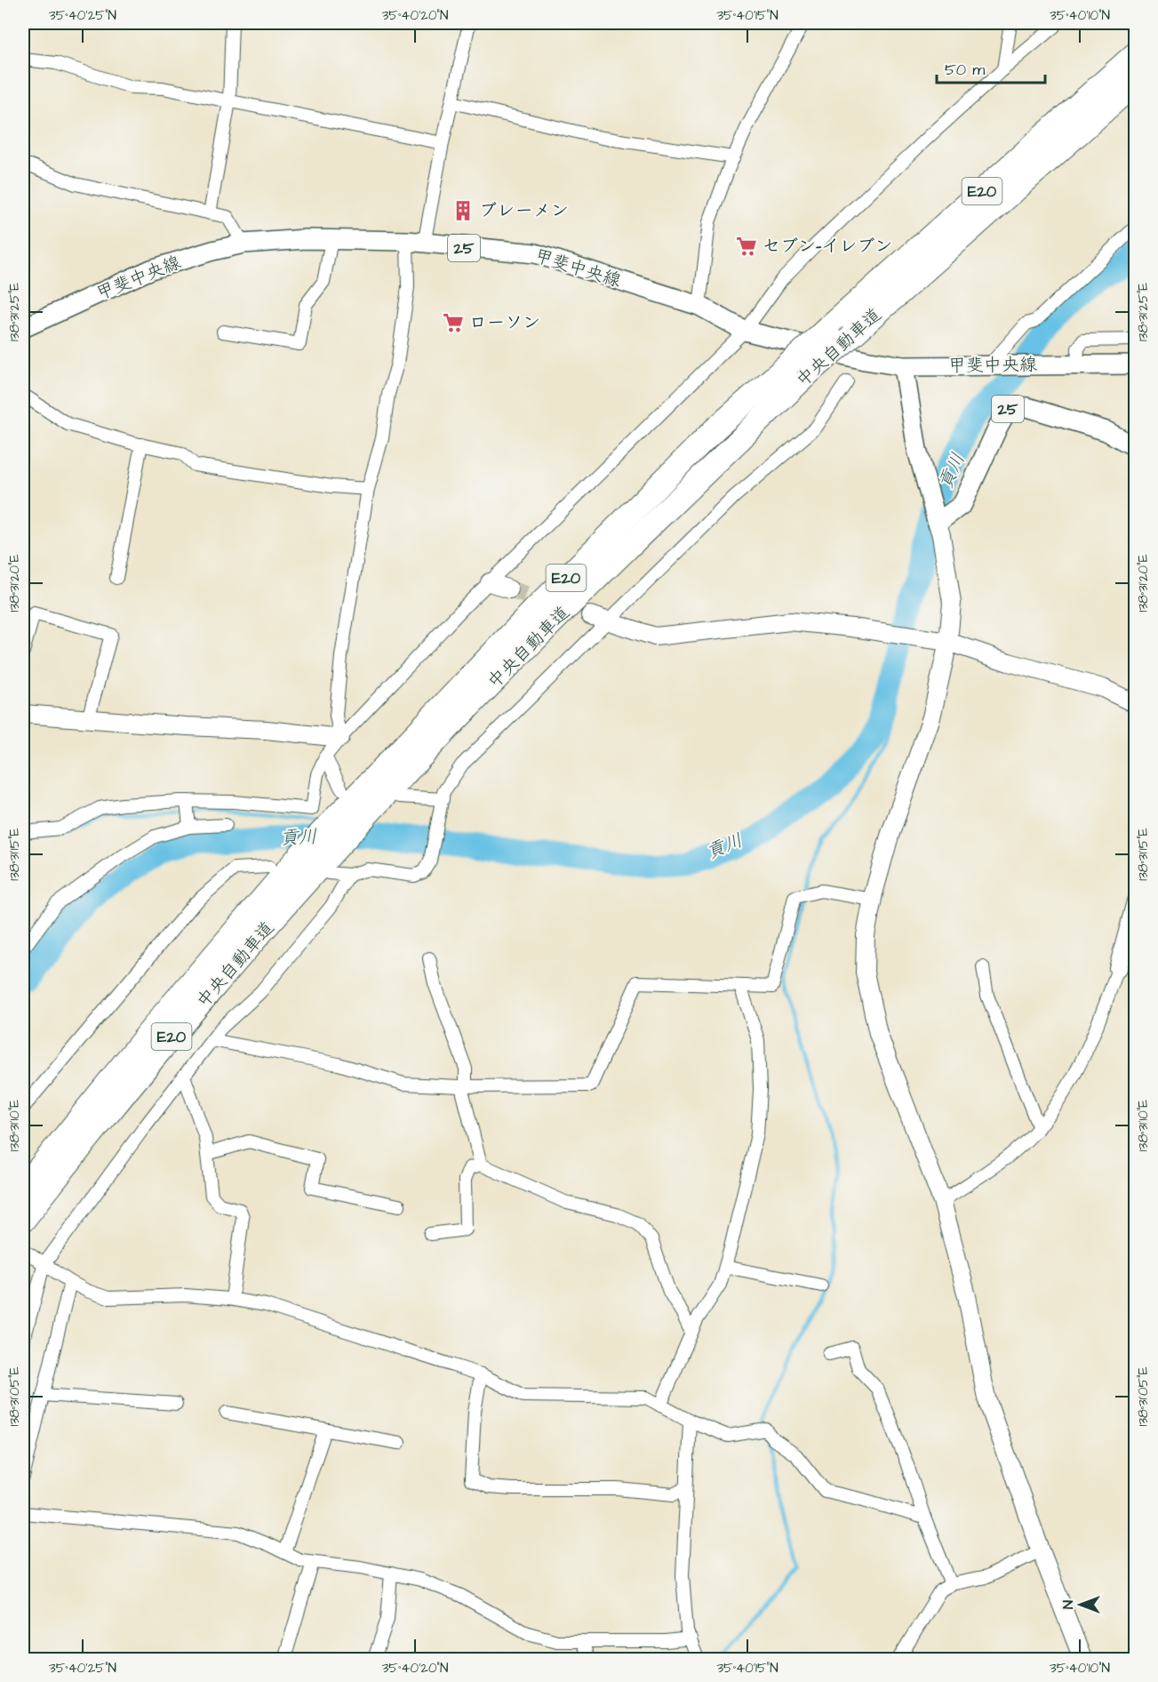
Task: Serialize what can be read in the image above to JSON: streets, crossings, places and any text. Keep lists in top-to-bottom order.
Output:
{
  "streets": {
    "highway": ["E20", "中央自動車道"],
    "main road": ["25", "甲斐中央線"]
  },
  "water": ["貢川"],
  "places": {
    "building": ["ブレーメン"],
    "supermarket": ["セブン-イレブン", "ローソン"]
  },
  "scale_bar": "50 m",
  "north": "left",
  "coordinates": [
    "35°40'25\"N",
    "35°40'20\"N",
    "35°40'15\"N",
    "35°40'10\"N",
    "138°31'25\"E",
    "138°31'20\"E",
    "138°31'15\"E",
    "138°31'10\"E",
    "138°31'05\"E"
  ]
}
